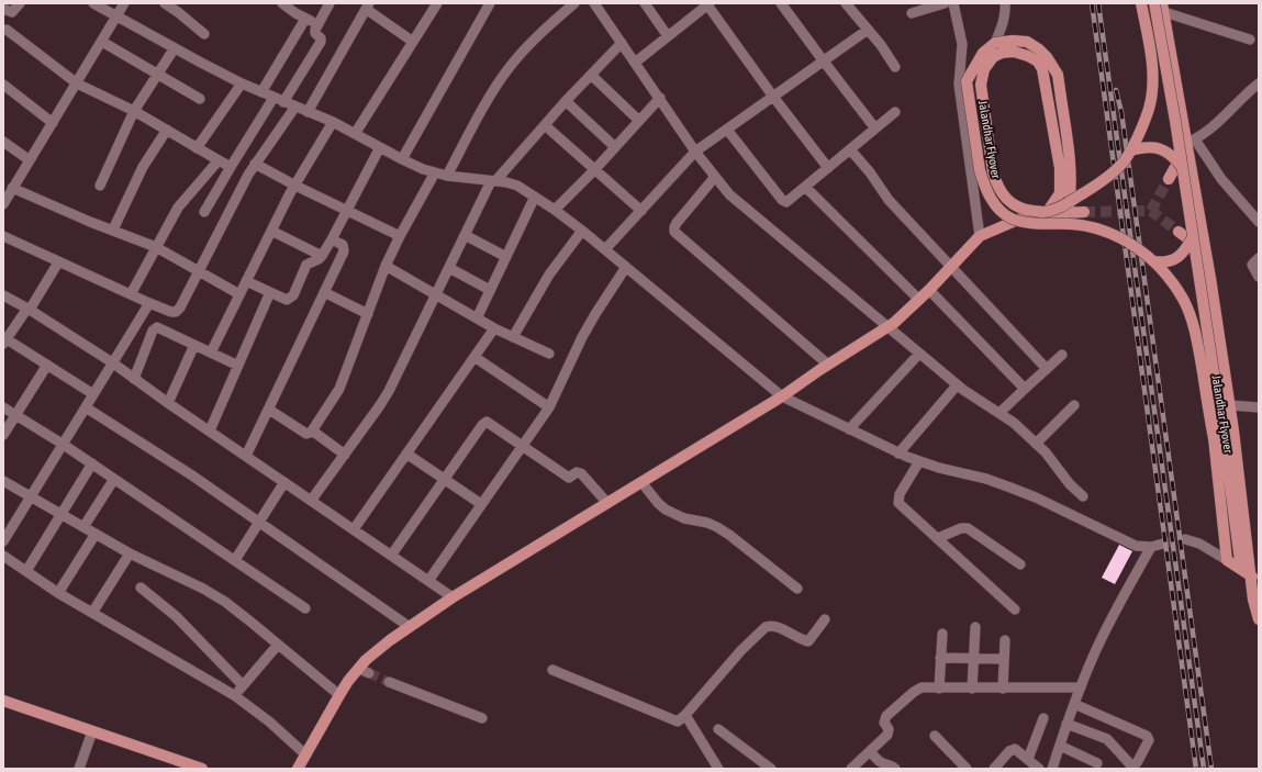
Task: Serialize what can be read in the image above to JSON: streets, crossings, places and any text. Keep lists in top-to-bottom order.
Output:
{
  "streets": {
    "main road": ["Jalandhar Flyover"]
  }
}
